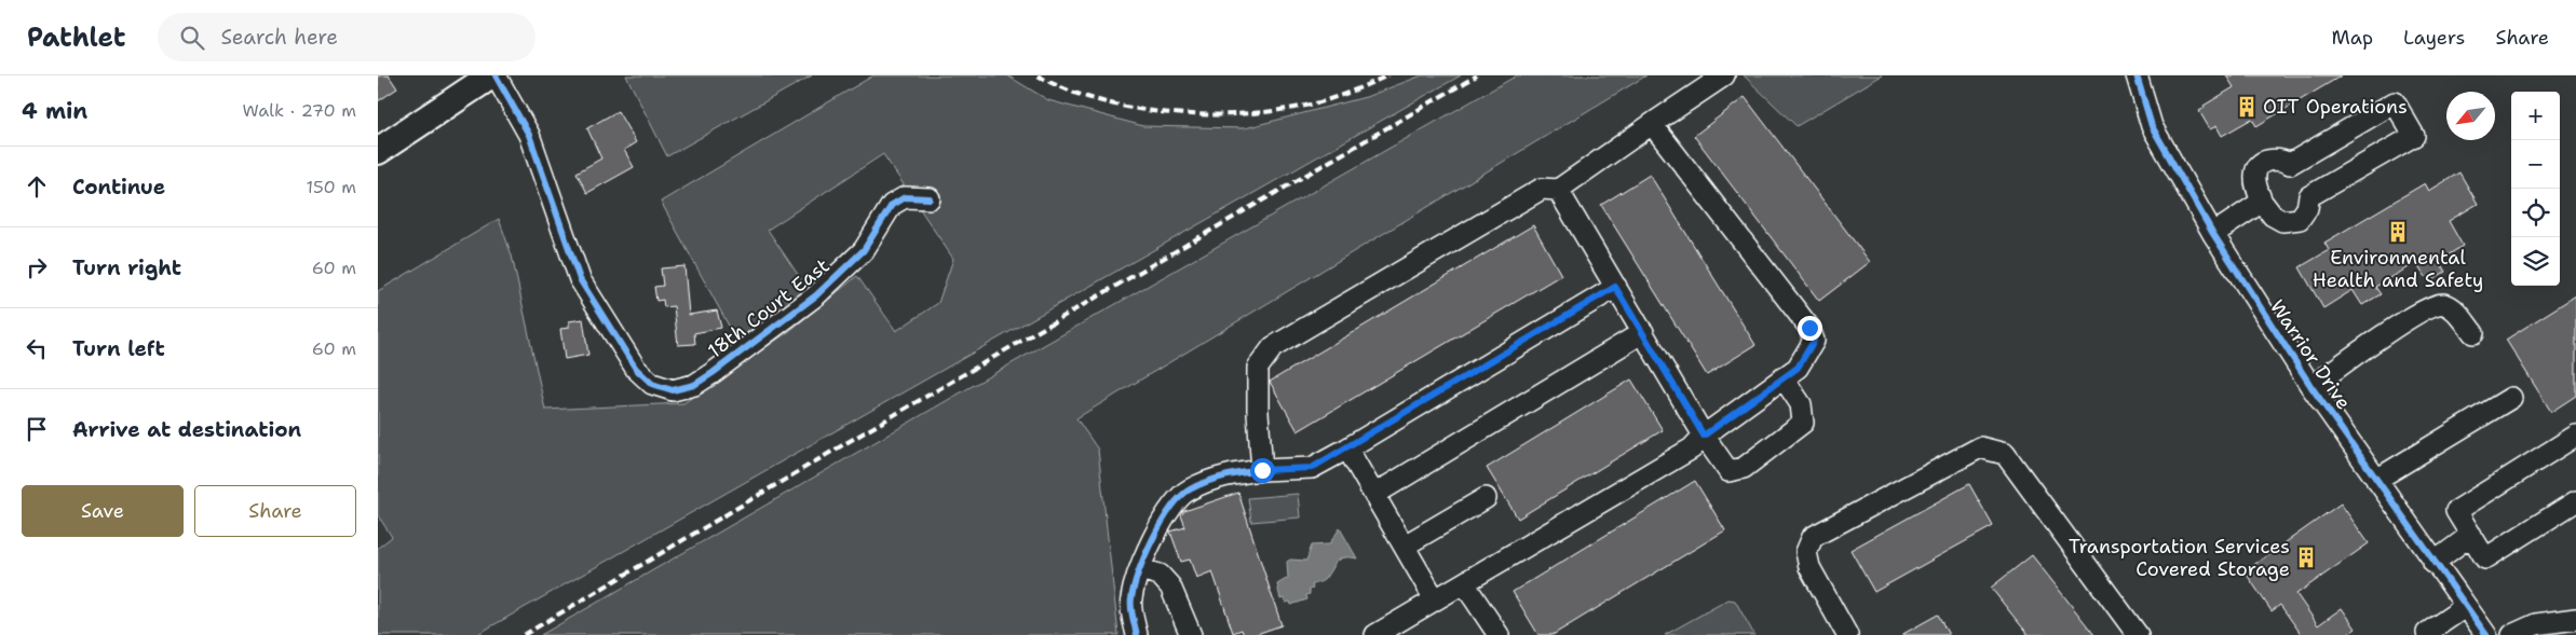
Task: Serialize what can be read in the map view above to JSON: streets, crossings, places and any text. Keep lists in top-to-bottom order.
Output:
{
  "streets": {
    "street": ["18th Court East", "Warrior Drive"]
  },
  "places": {
    "building": ["OIT Operations", "Environmental Health and Safety", "Transportation Services Covered Storage"]
  },
  "north": "bottom left",
  "page": {
    "header": "Pathlet",
    "search": "Search here",
    "nav": ["Map", "Layers", "Share"],
    "heading": ["4 min", "Walk · 270 m"],
    "map_buttons": ["+", "−"],
    "list": [
      ["Continue", "150 m"],
      ["Turn right", "60 m"],
      ["Turn left", "60 m"],
      "Arrive at destination"
    ],
    "buttons": ["Save", "Share"]
  }
}
